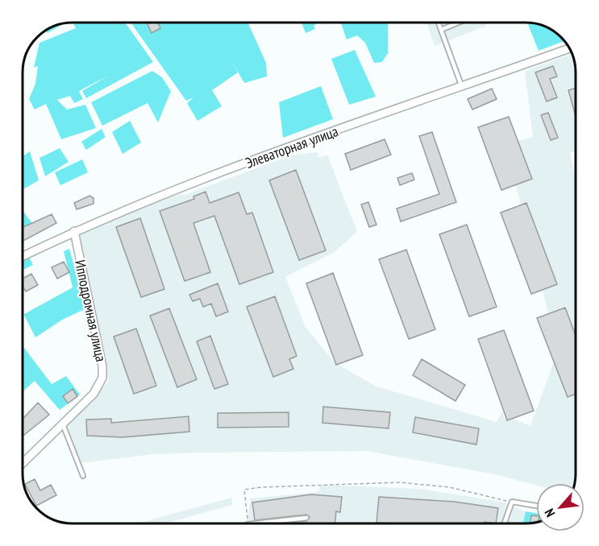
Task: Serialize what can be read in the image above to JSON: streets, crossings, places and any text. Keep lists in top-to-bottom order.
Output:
{
  "streets": {
    "street": ["Элеваторная улица", "Ипподромная улица"]
  },
  "crossings": [
    ["Элеваторная улица", "Ипподромная улица"]
  ],
  "north": "bottom left"
}
